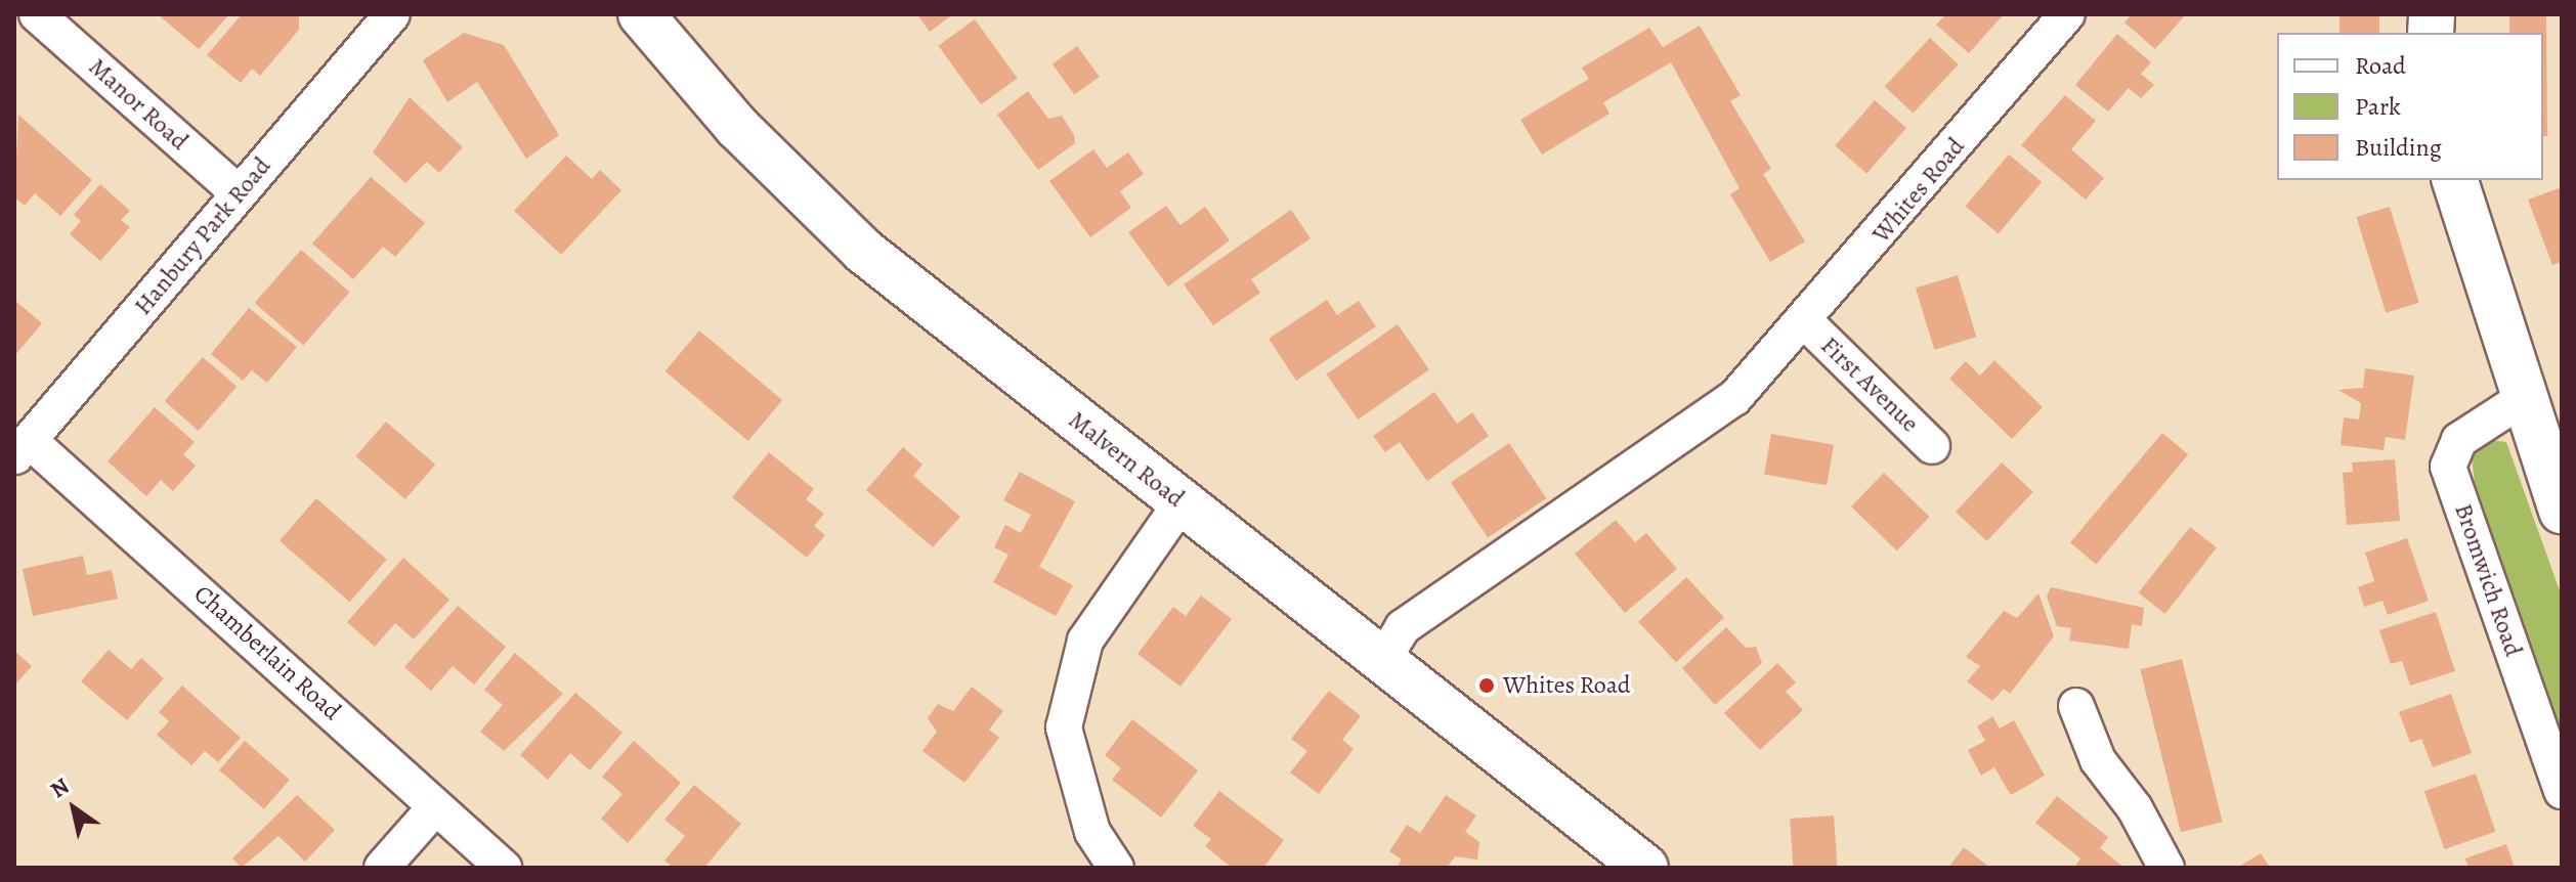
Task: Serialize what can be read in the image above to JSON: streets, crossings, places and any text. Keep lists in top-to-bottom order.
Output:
{
  "streets": {
    "main road": ["Malvern Road"],
    "street": [
      "Manor Road",
      "Whites Road",
      "Hanbury Park Road",
      "First Avenue",
      "Bromwich Road",
      "Chamberlain Road"
    ]
  },
  "crossings": [
    ["Manor Road", "Hanbury Park Road"],
    ["Whites Road", "First Avenue"],
    ["Whites Road", "Malvern Road"],
    ["Hanbury Park Road", "Chamberlain Road"]
  ],
  "places": ["Whites Road"],
  "legend": ["Road", "Park", "Building"],
  "north": "top left"
}
